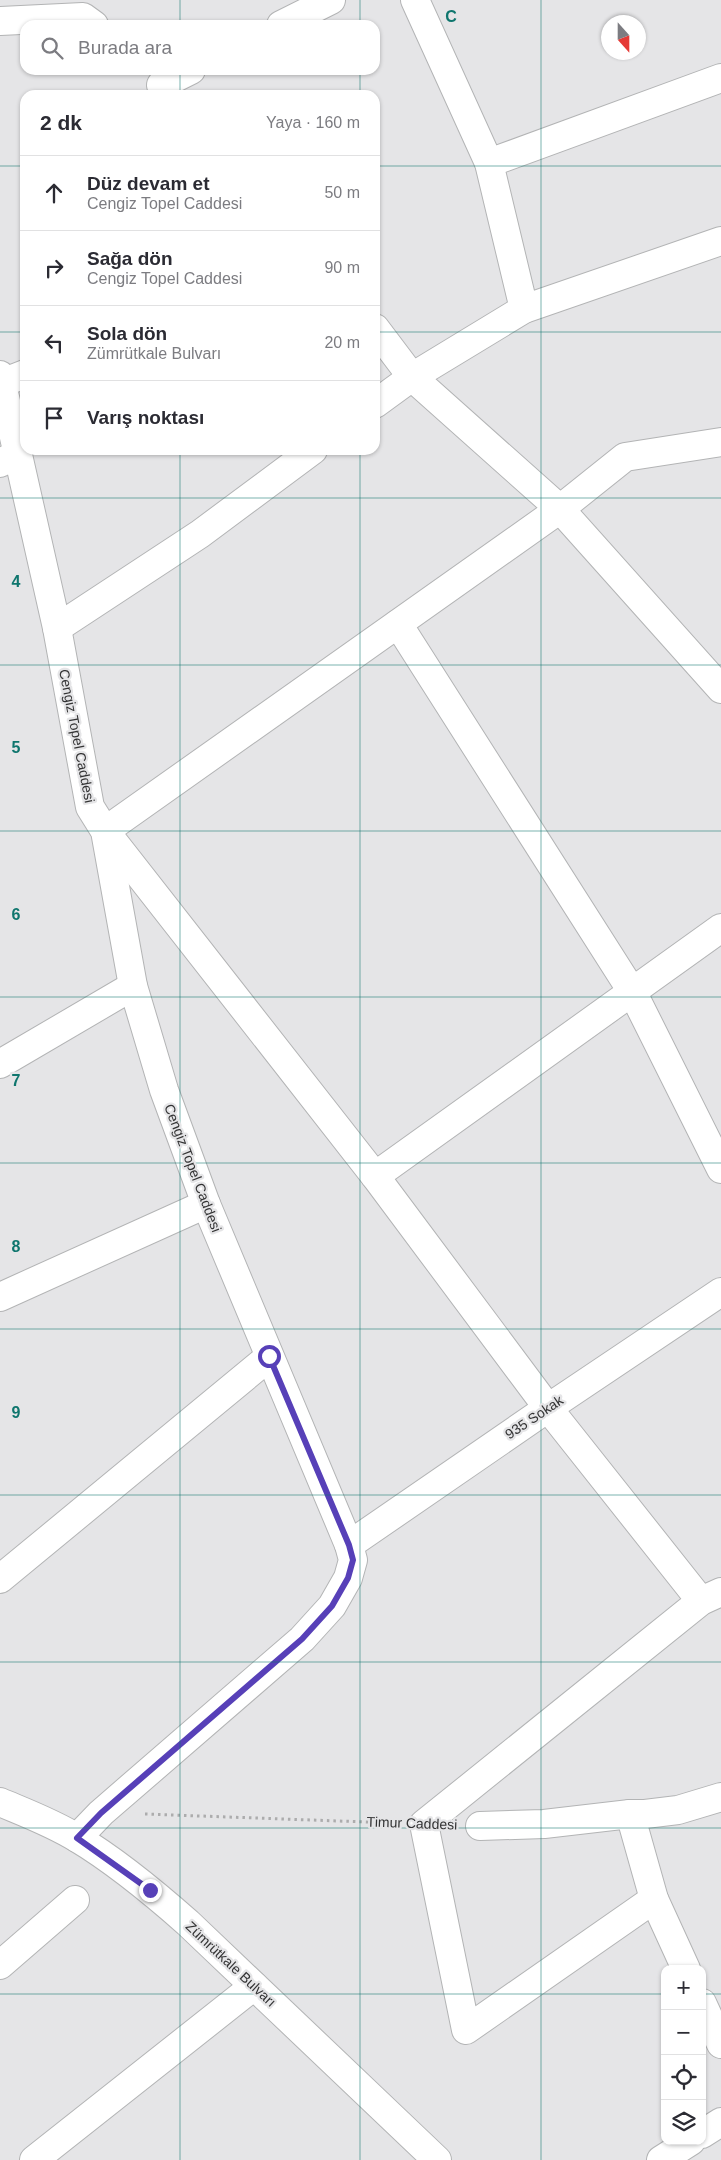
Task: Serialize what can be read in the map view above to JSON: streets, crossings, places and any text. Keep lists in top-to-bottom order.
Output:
{
  "streets": {
    "street": ["Cengiz Topel Caddesi", "935 Sokak", "Zümrütkale Bulvarı"],
    "path": ["Timur Caddesi"]
  },
  "crossings": [
    ["Cengiz Topel Caddesi", "935 Sokak"],
    ["Cengiz Topel Caddesi", "Timur Caddesi"],
    ["Cengiz Topel Caddesi", "Zümrütkale Bulvarı"]
  ],
  "north": "bottom",
  "page": {
    "search": "Burada ara",
    "heading": ["2 dk", "Yaya · 160 m"],
    "list": [
      ["Düz devam et", "Cengiz Topel Caddesi", "50 m"],
      ["Sağa dön", "Cengiz Topel Caddesi", "90 m"],
      ["Sola dön", "Zümrütkale Bulvarı", "20 m"],
      "Varış noktası"
    ],
    "map_buttons": ["+", "−"]
  },
  "grid": {
    "columns": ["C"],
    "rows": [
      "4",
      "5",
      "6",
      "7",
      "8",
      "9"
    ]
  }
}
